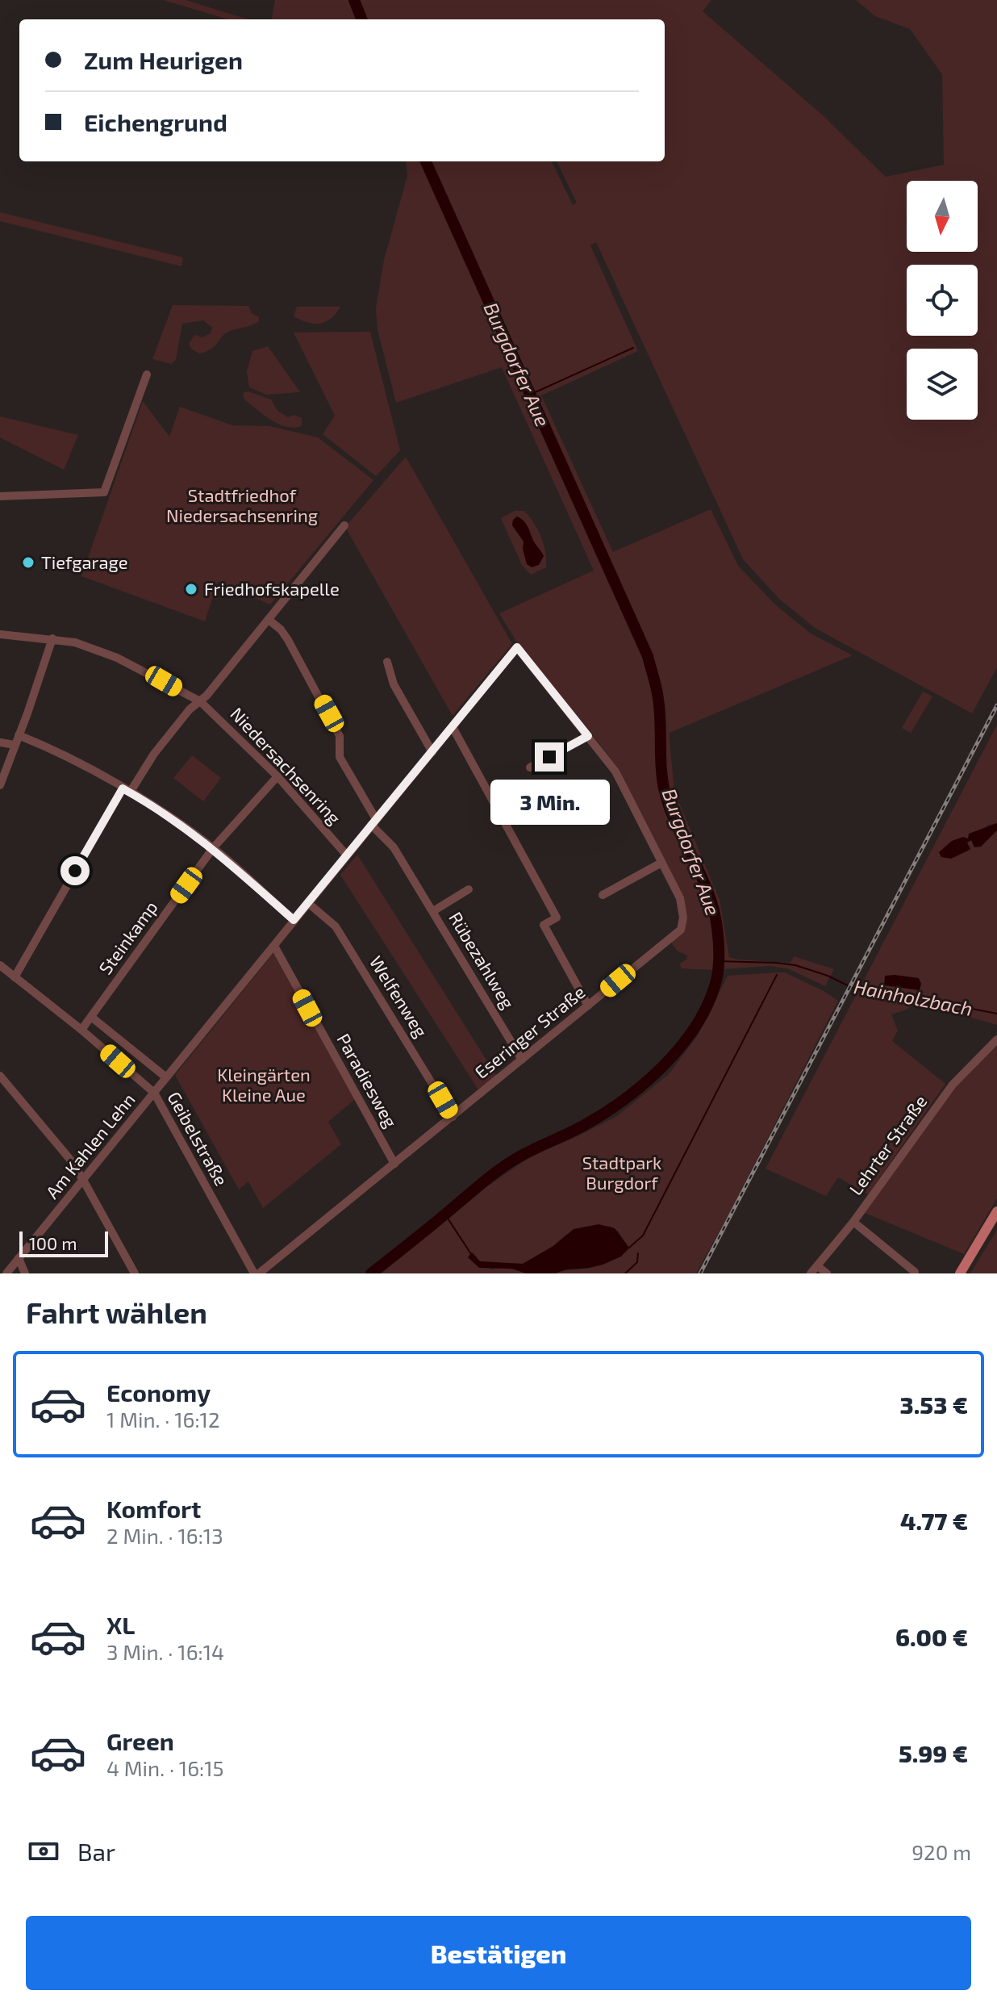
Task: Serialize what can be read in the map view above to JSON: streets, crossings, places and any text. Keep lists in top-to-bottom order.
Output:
{
  "streets": {
    "street": [
      "Niedersachsenring",
      "Steinkamp",
      "Rübezahlweg",
      "Welfenweg",
      "Eseringer Straße",
      "Paradiesweg",
      "Geibelstraße",
      "Lehrter Straße",
      "Am Kahlen Lehn"
    ]
  },
  "crossings": [
    ["Niedersachsenring", "Steinkamp"],
    ["Niedersachsenring", "Am Kahlen Lehn"],
    ["Steinkamp", "Geibelstraße"],
    ["Rübezahlweg", "Eseringer Straße"],
    ["Rübezahlweg", "Am Kahlen Lehn"],
    ["Welfenweg", "Eseringer Straße"],
    ["Welfenweg", "Am Kahlen Lehn"],
    ["Eseringer Straße", "Paradiesweg"],
    ["Eseringer Straße", "Geibelstraße"],
    ["Paradiesweg", "Am Kahlen Lehn"],
    ["Geibelstraße", "Am Kahlen Lehn"]
  ],
  "water": ["Burgdorfer Aue", "Hainholzbach"],
  "parks": ["Stadtfriedhof Niedersachsenring", "Kleingärten Kleine Aue", "Stadtpark Burgdorf"],
  "places": ["Tiefgarage", "Friedhofskapelle"],
  "scale_bar": "100 m",
  "north": "bottom",
  "page": {
    "banner": ["Zum Heurigen", "Eichengrund"],
    "bubble": "3 Min.",
    "scale": "100 m",
    "heading": "Fahrt wählen",
    "list": [
      {
        "name": "Economy",
        "note": "1 Min. · 16:12",
        "value": "3.53 €"
      },
      {
        "name": "Komfort",
        "note": "2 Min. · 16:13",
        "value": "4.77 €"
      },
      {
        "name": "XL",
        "note": "3 Min. · 16:14",
        "value": "6.00 €"
      },
      {
        "name": "Green",
        "note": "4 Min. · 16:15",
        "value": "5.99 €"
      }
    ],
    "pay": ["Bar", "920 m"],
    "buttons": "Bestätigen"
  }
}
